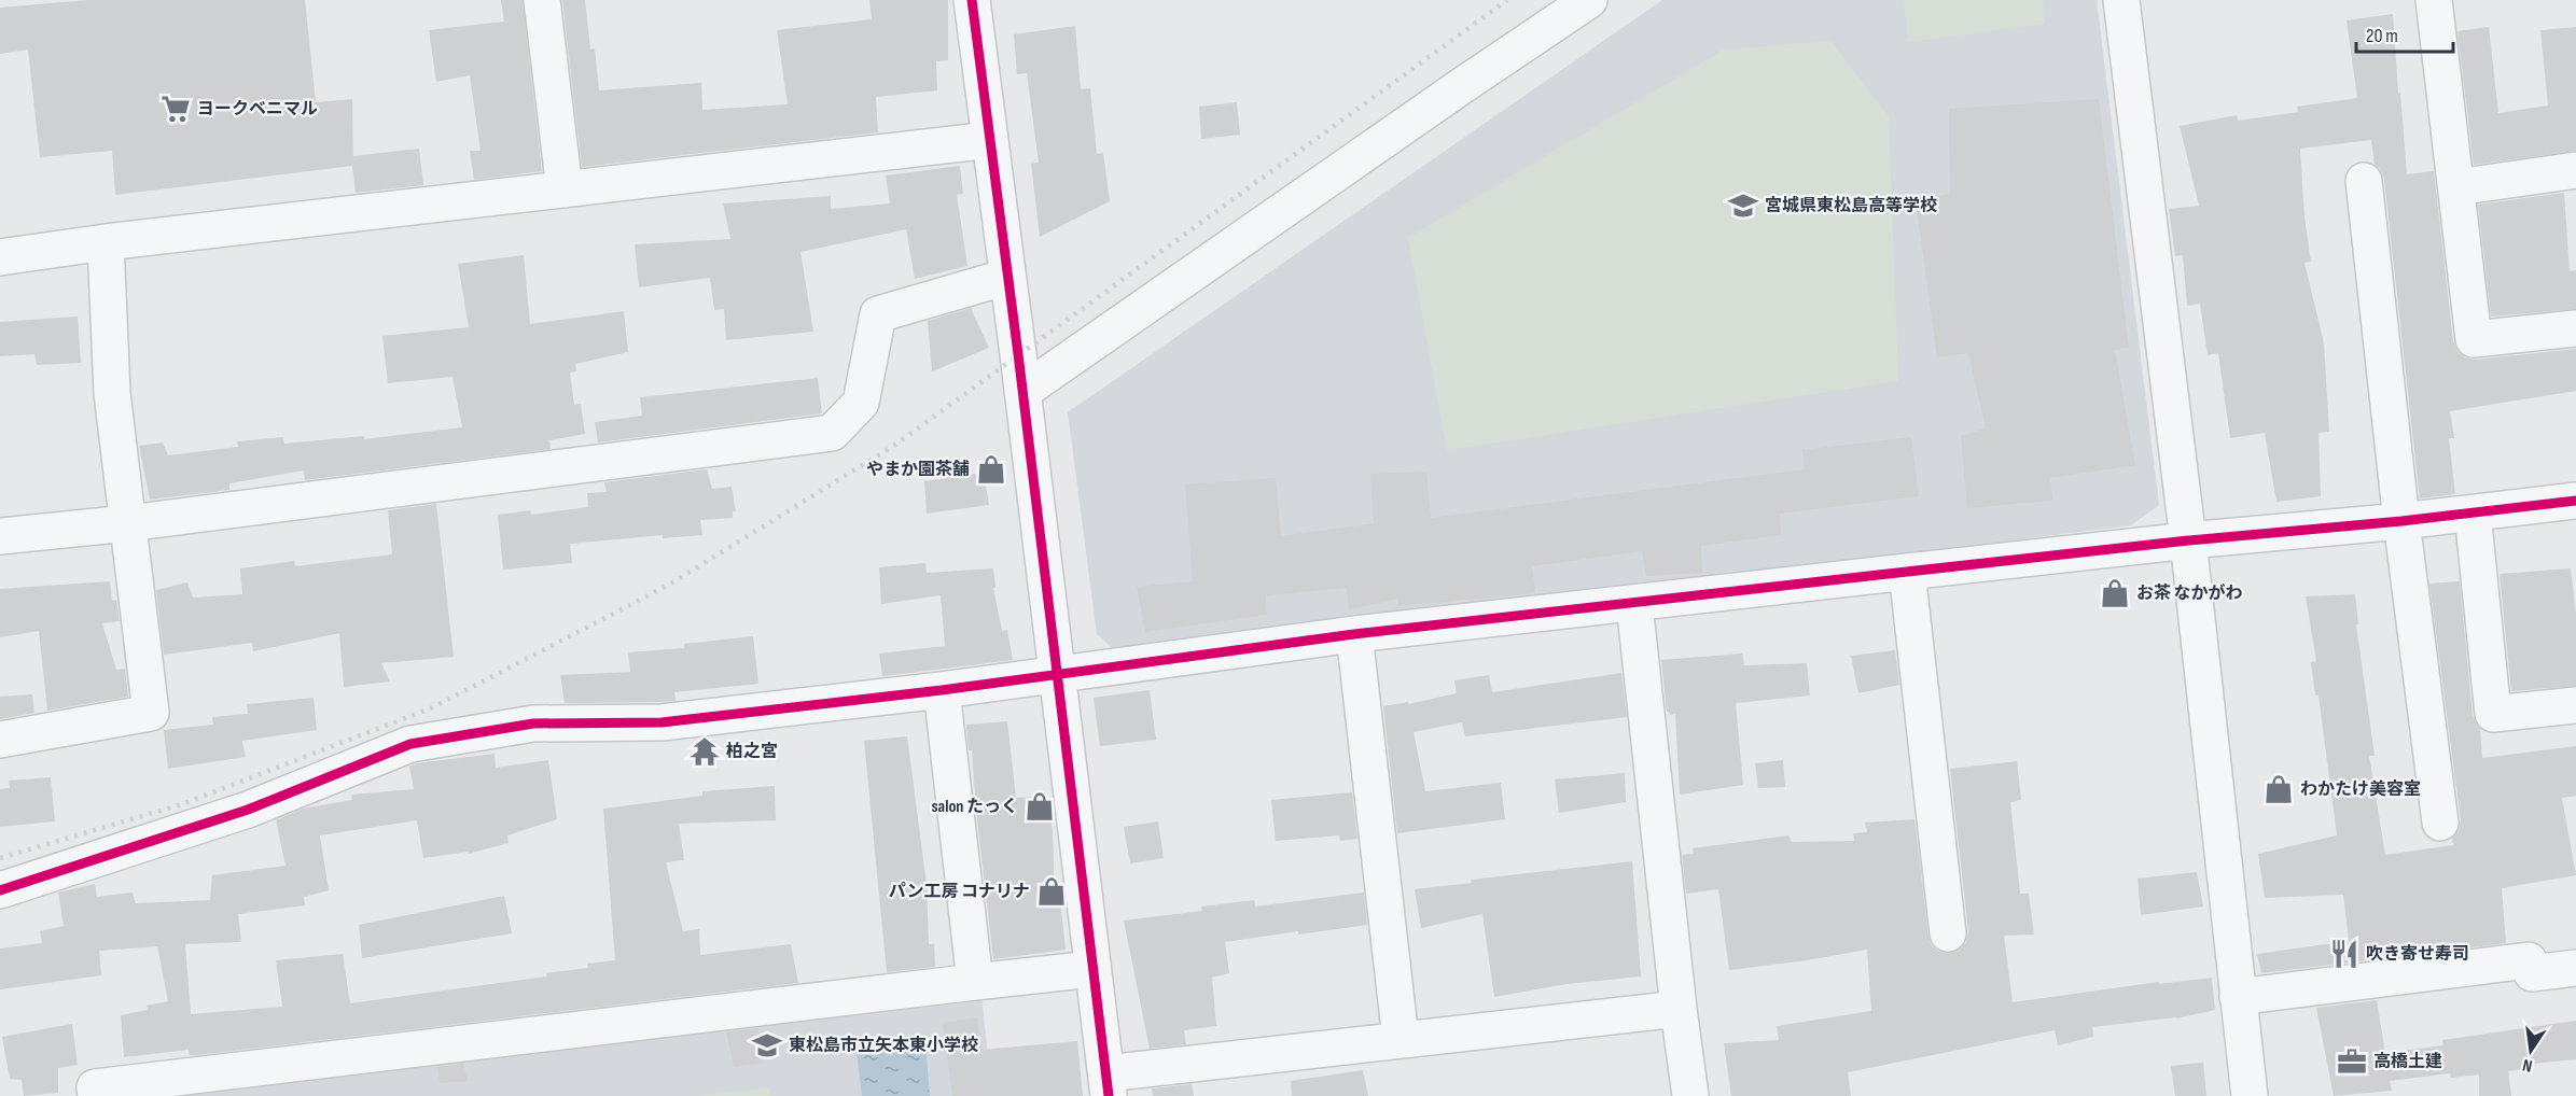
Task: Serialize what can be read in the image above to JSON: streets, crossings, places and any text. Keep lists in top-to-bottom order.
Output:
{
  "places": {
    "supermarket": ["ヨークベニマル"],
    "school or university": ["宮城県東松島高等学校", "東松島市立矢本東小学校"],
    "shop": [
      "やまか園茶舗",
      "お茶 なかがわ",
      "わかたけ美容室",
      "salon たっく",
      "パン工房 コナリナ"
    ],
    "temple": ["柏之宮"],
    "restaurant": ["吹き寄せ寿司"],
    "office": ["高橋土建"]
  },
  "scale_bar": "20 m",
  "north": "bottom"
}
